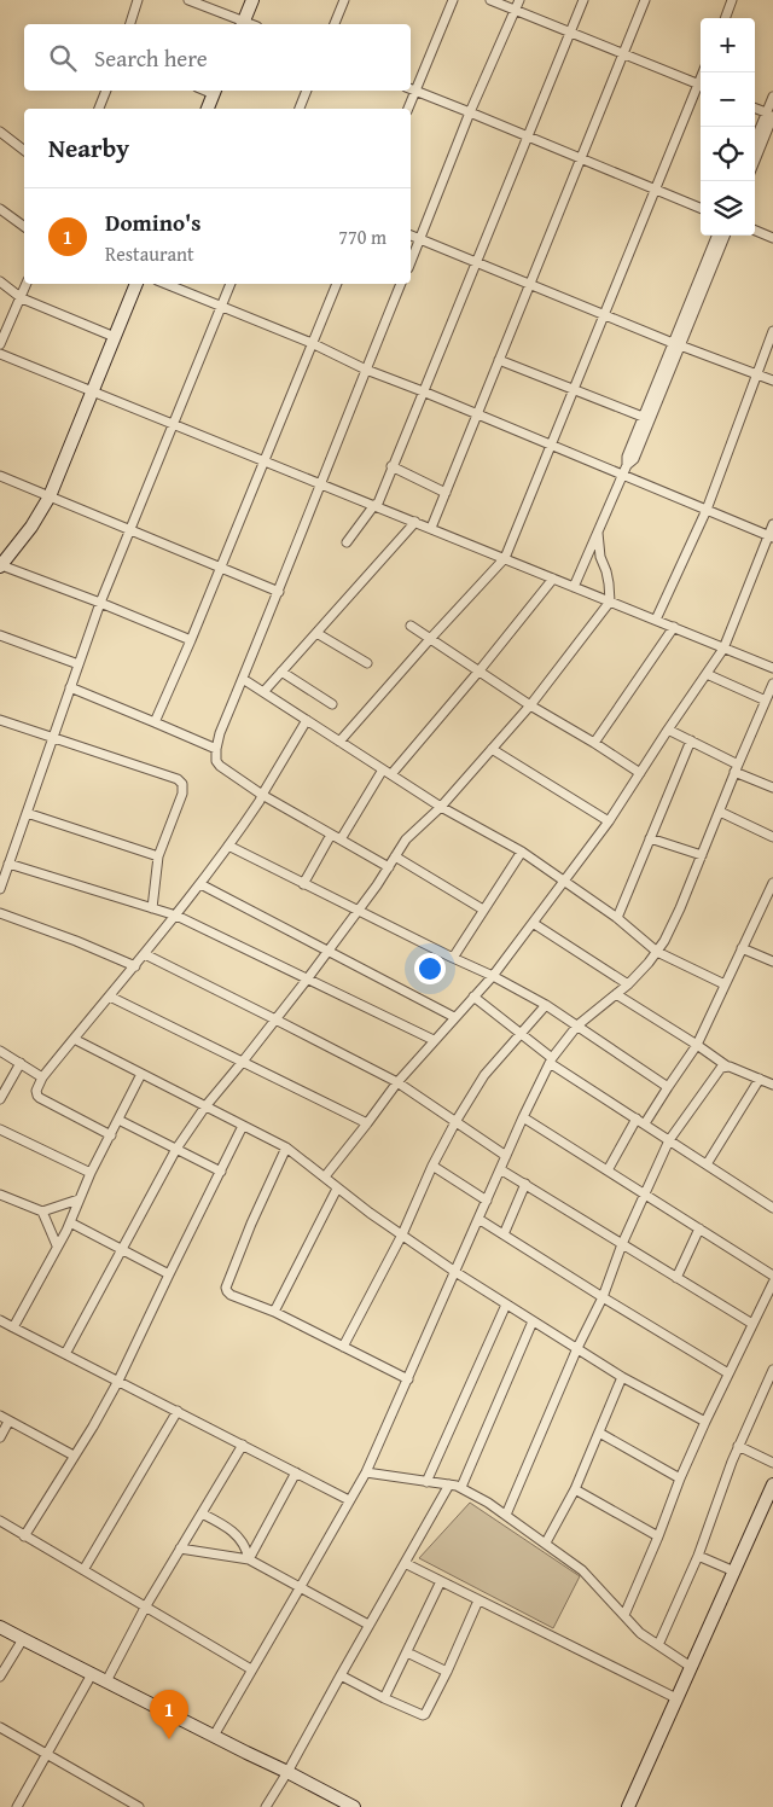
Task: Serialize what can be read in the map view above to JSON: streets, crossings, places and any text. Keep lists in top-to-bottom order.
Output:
{
  "page": {
    "map_buttons": ["+", "−"],
    "search": "Search here",
    "heading": "Nearby",
    "list": [
      {
        "mark": "1",
        "name": "Domino's",
        "note": "Restaurant",
        "value": "770 m"
      }
    ],
    "pins": "1"
  }
}
